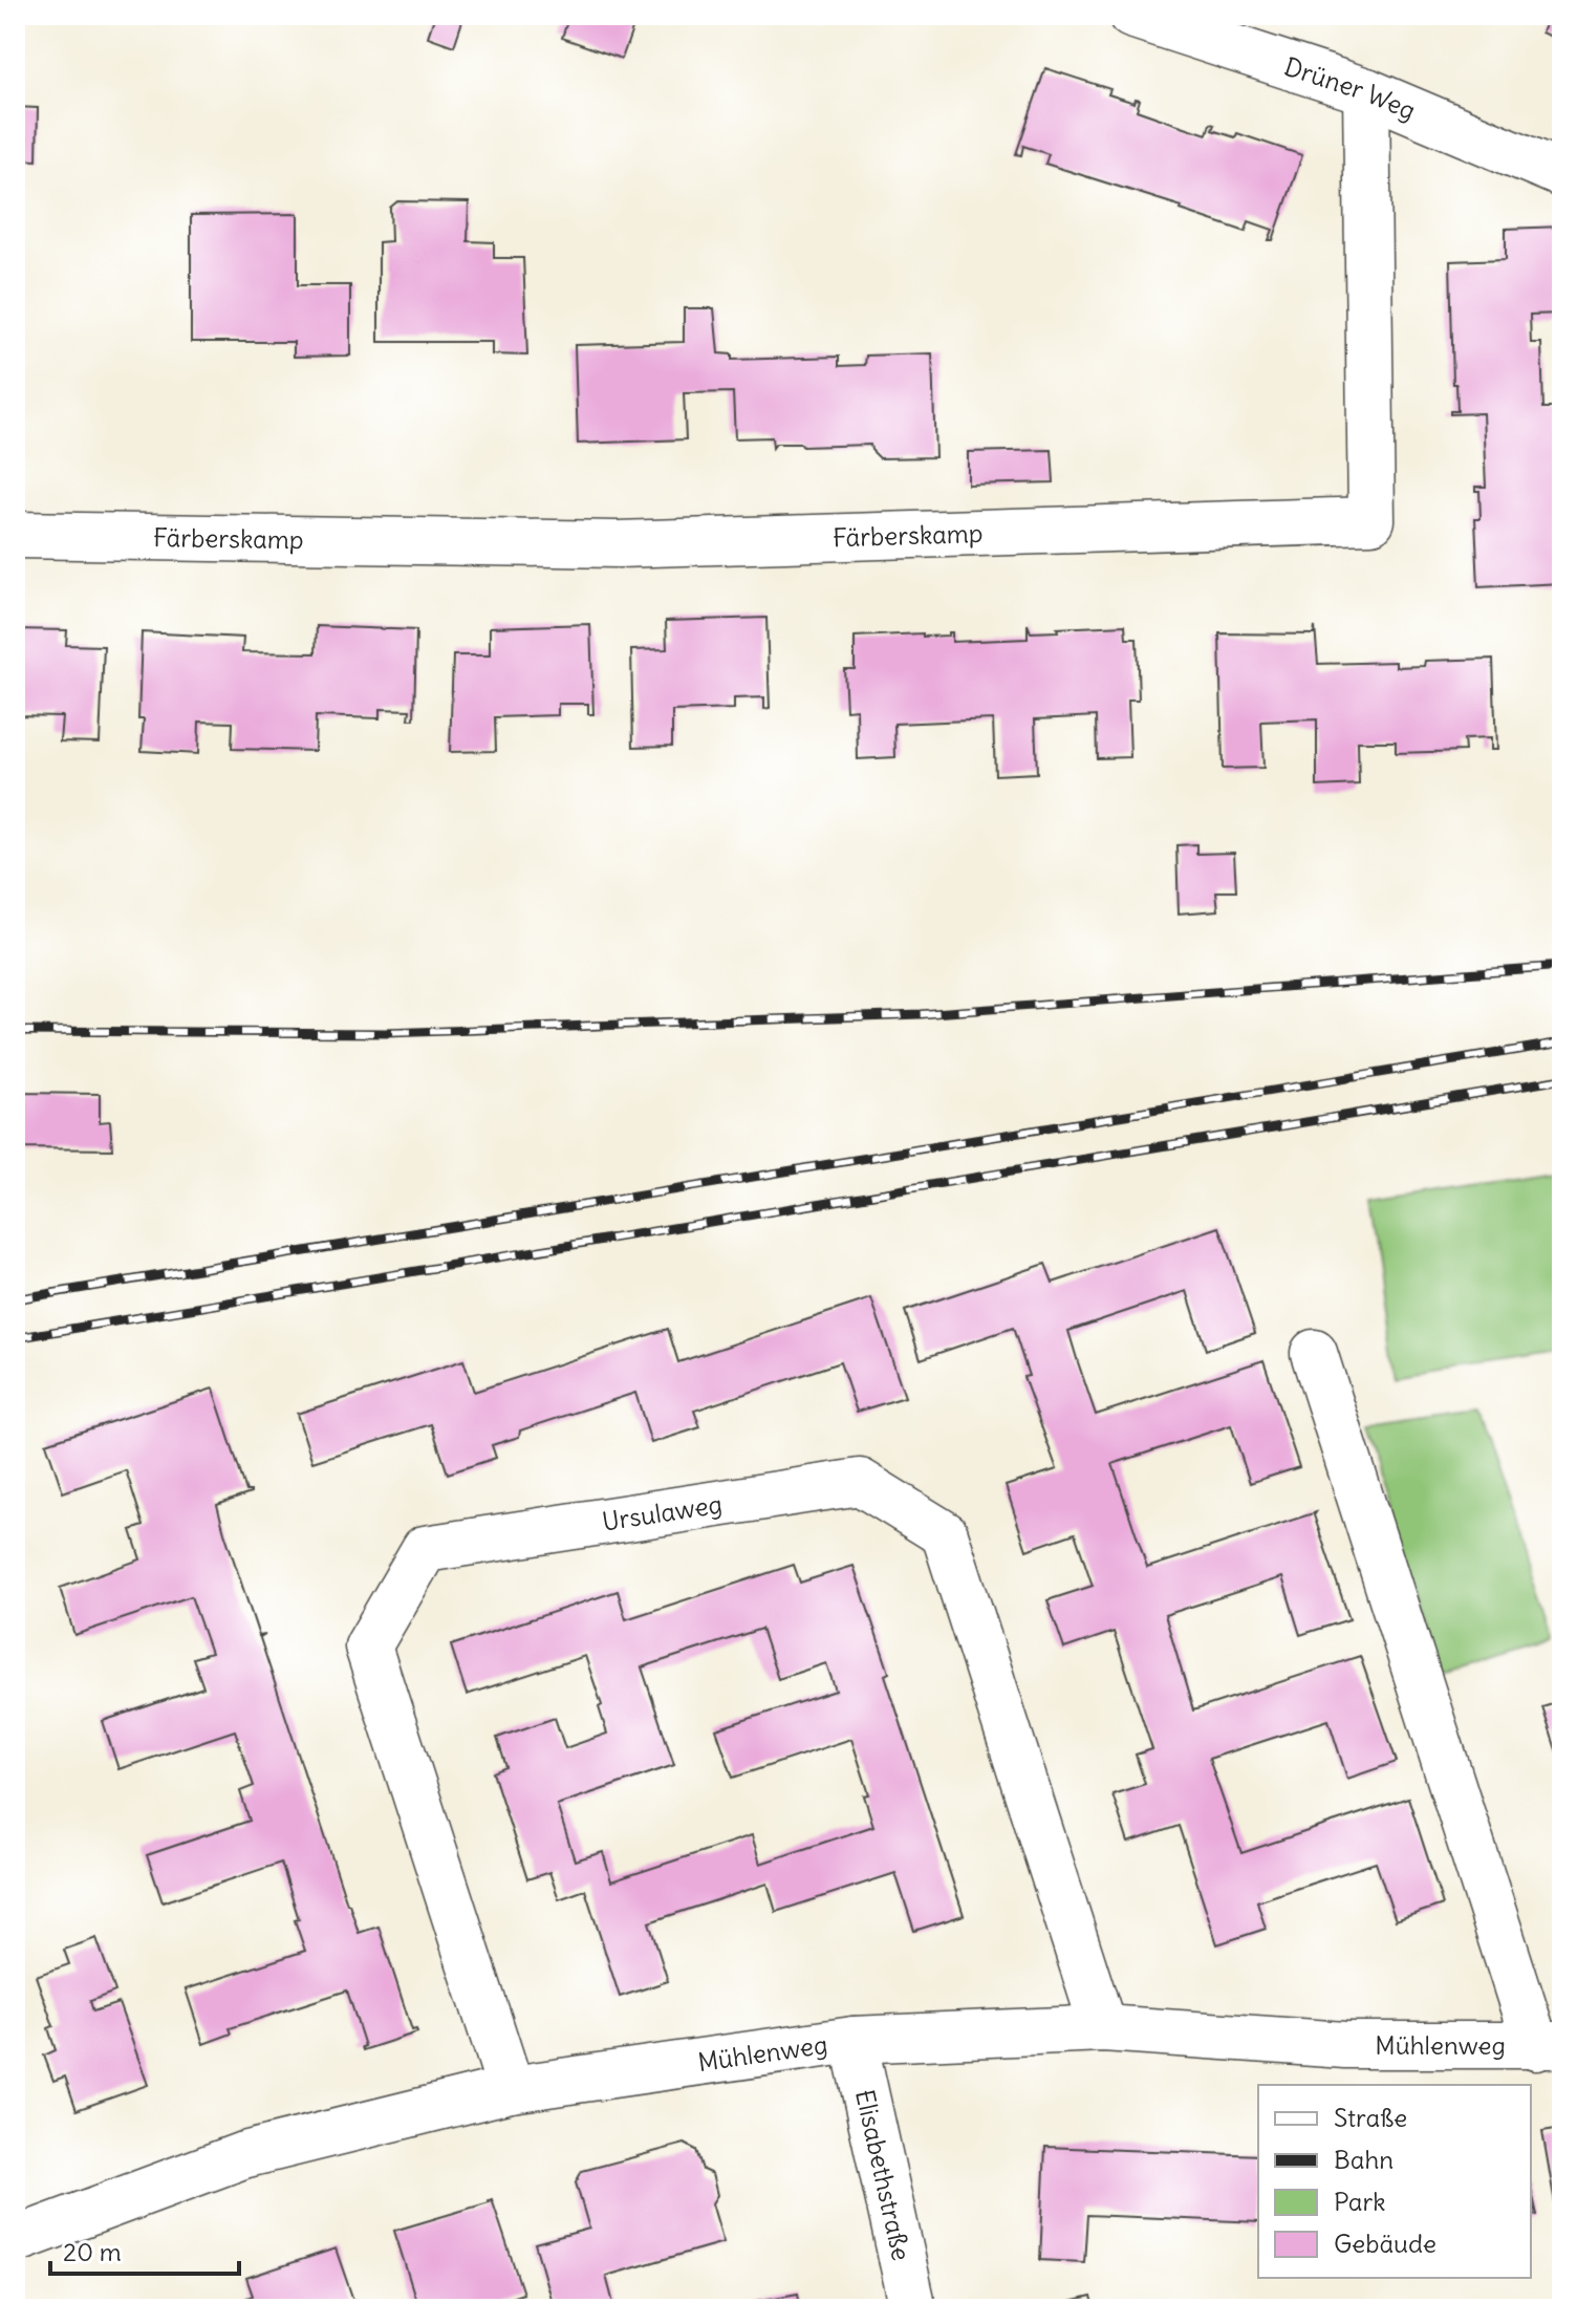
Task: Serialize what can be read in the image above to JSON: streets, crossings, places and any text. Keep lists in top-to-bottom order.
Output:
{
  "streets": {
    "street": [
      "Drüner Weg",
      "Färberskamp",
      "Ursulaweg",
      "Mühlenweg",
      "Elisabethstraße"
    ]
  },
  "crossings": [
    ["Drüner Weg", "Färberskamp"],
    ["Ursulaweg", "Mühlenweg"],
    ["Mühlenweg", "Elisabethstraße"]
  ],
  "legend": [
    "Straße",
    "Bahn",
    "Park",
    "Gebäude"
  ],
  "scale_bar": "20 m"
}
